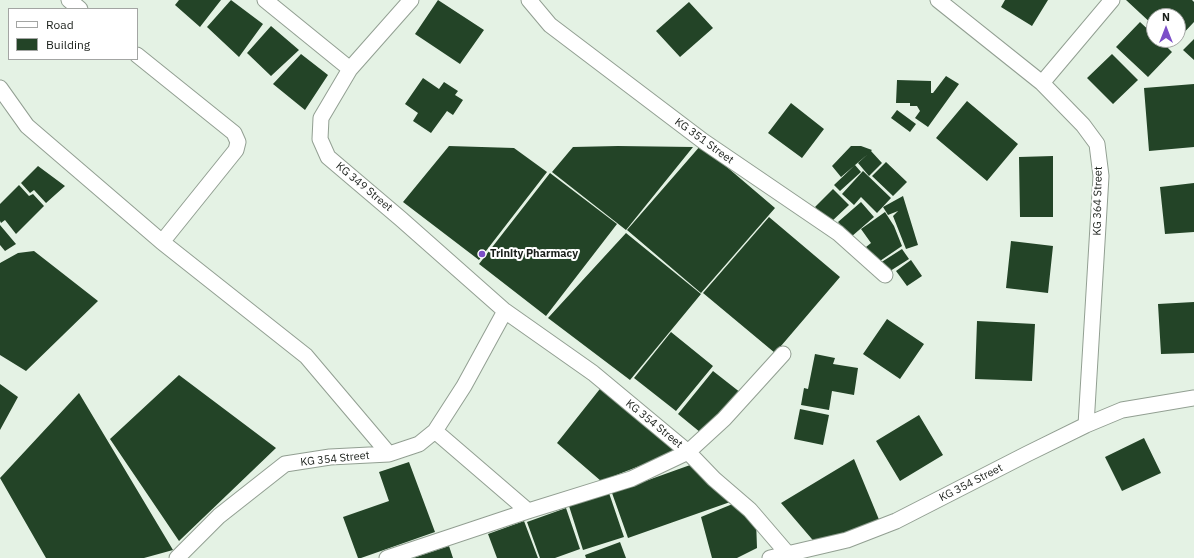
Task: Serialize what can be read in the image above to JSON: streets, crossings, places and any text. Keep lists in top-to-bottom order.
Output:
{
  "streets": {
    "street": [
      "KG 351 Street",
      "KG 349 Street",
      "KG 364 Street",
      "KG 354 Street"
    ]
  },
  "crossings": [
    ["KG 349 Street", "KG 354 Street"],
    ["KG 364 Street", "KG 354 Street"]
  ],
  "places": ["Trinity Pharmacy"],
  "legend": ["Road", "Building"],
  "north": "top"
}
